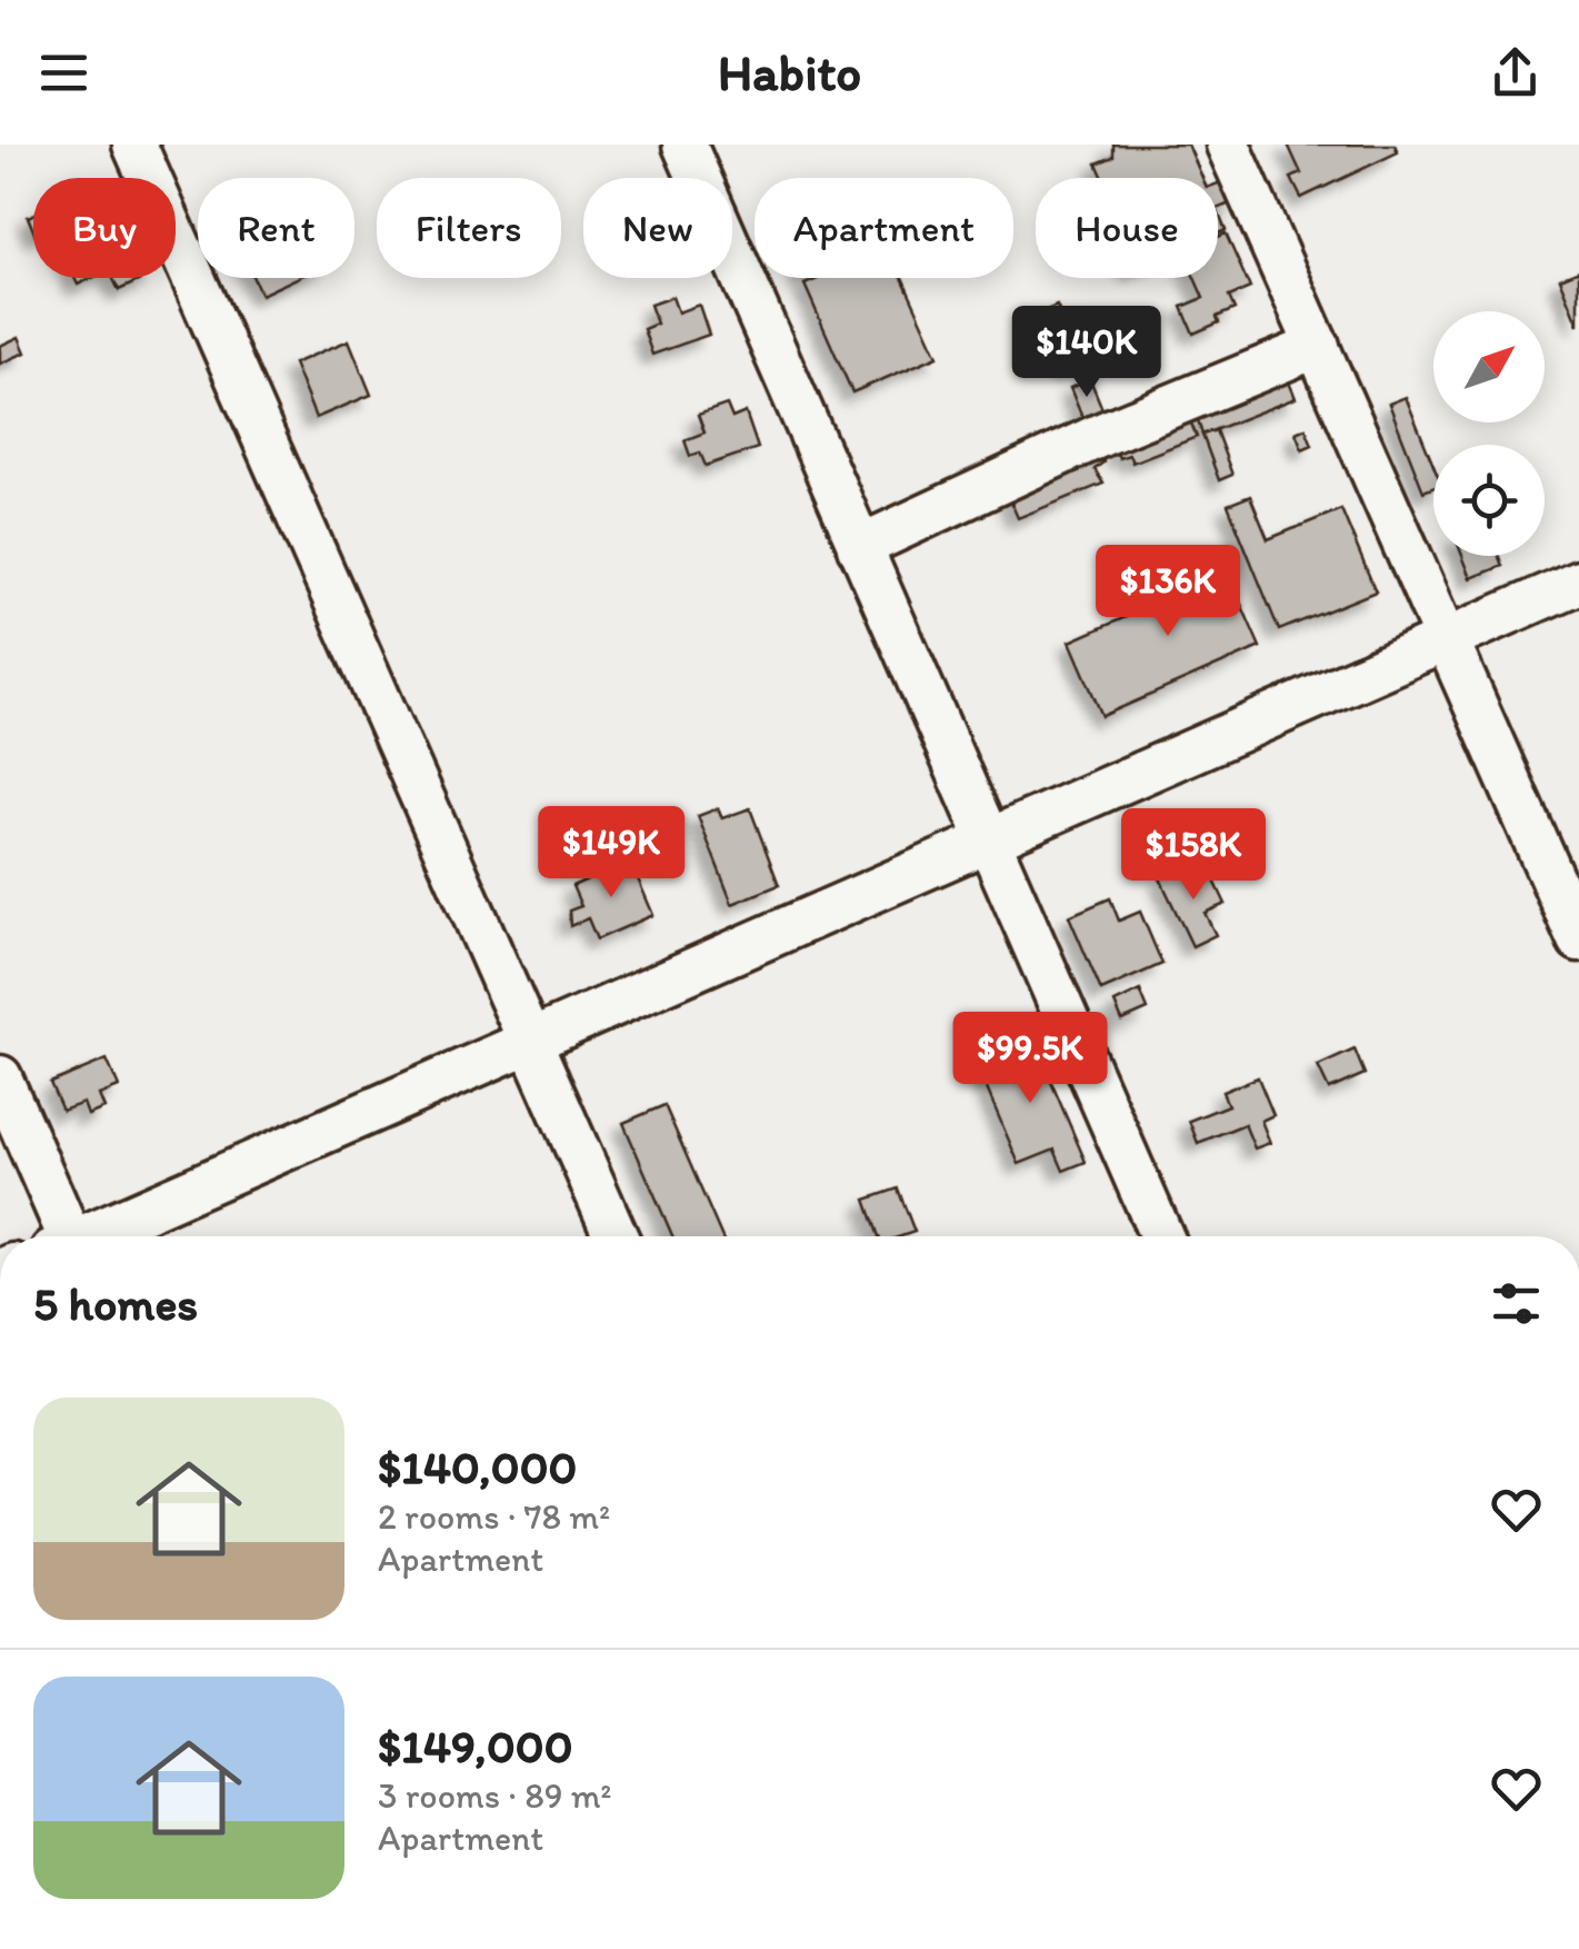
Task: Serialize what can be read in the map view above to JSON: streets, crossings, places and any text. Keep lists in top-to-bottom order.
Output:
{
  "north": "top right",
  "page": {
    "header": "Habito",
    "chip": [
      "Buy",
      "Rent",
      "Filters",
      "New",
      "Apartment",
      "House"
    ],
    "price": [
      "$140K",
      "$136K",
      "$149K",
      "$158K",
      "$99.5K"
    ],
    "heading": "5 homes",
    "list": [
      {
        "name": "$140,000",
        "note": "2 rooms · 78 m² · Apartment"
      },
      {
        "name": "$149,000",
        "note": "3 rooms · 89 m² · Apartment"
      }
    ]
  }
}
